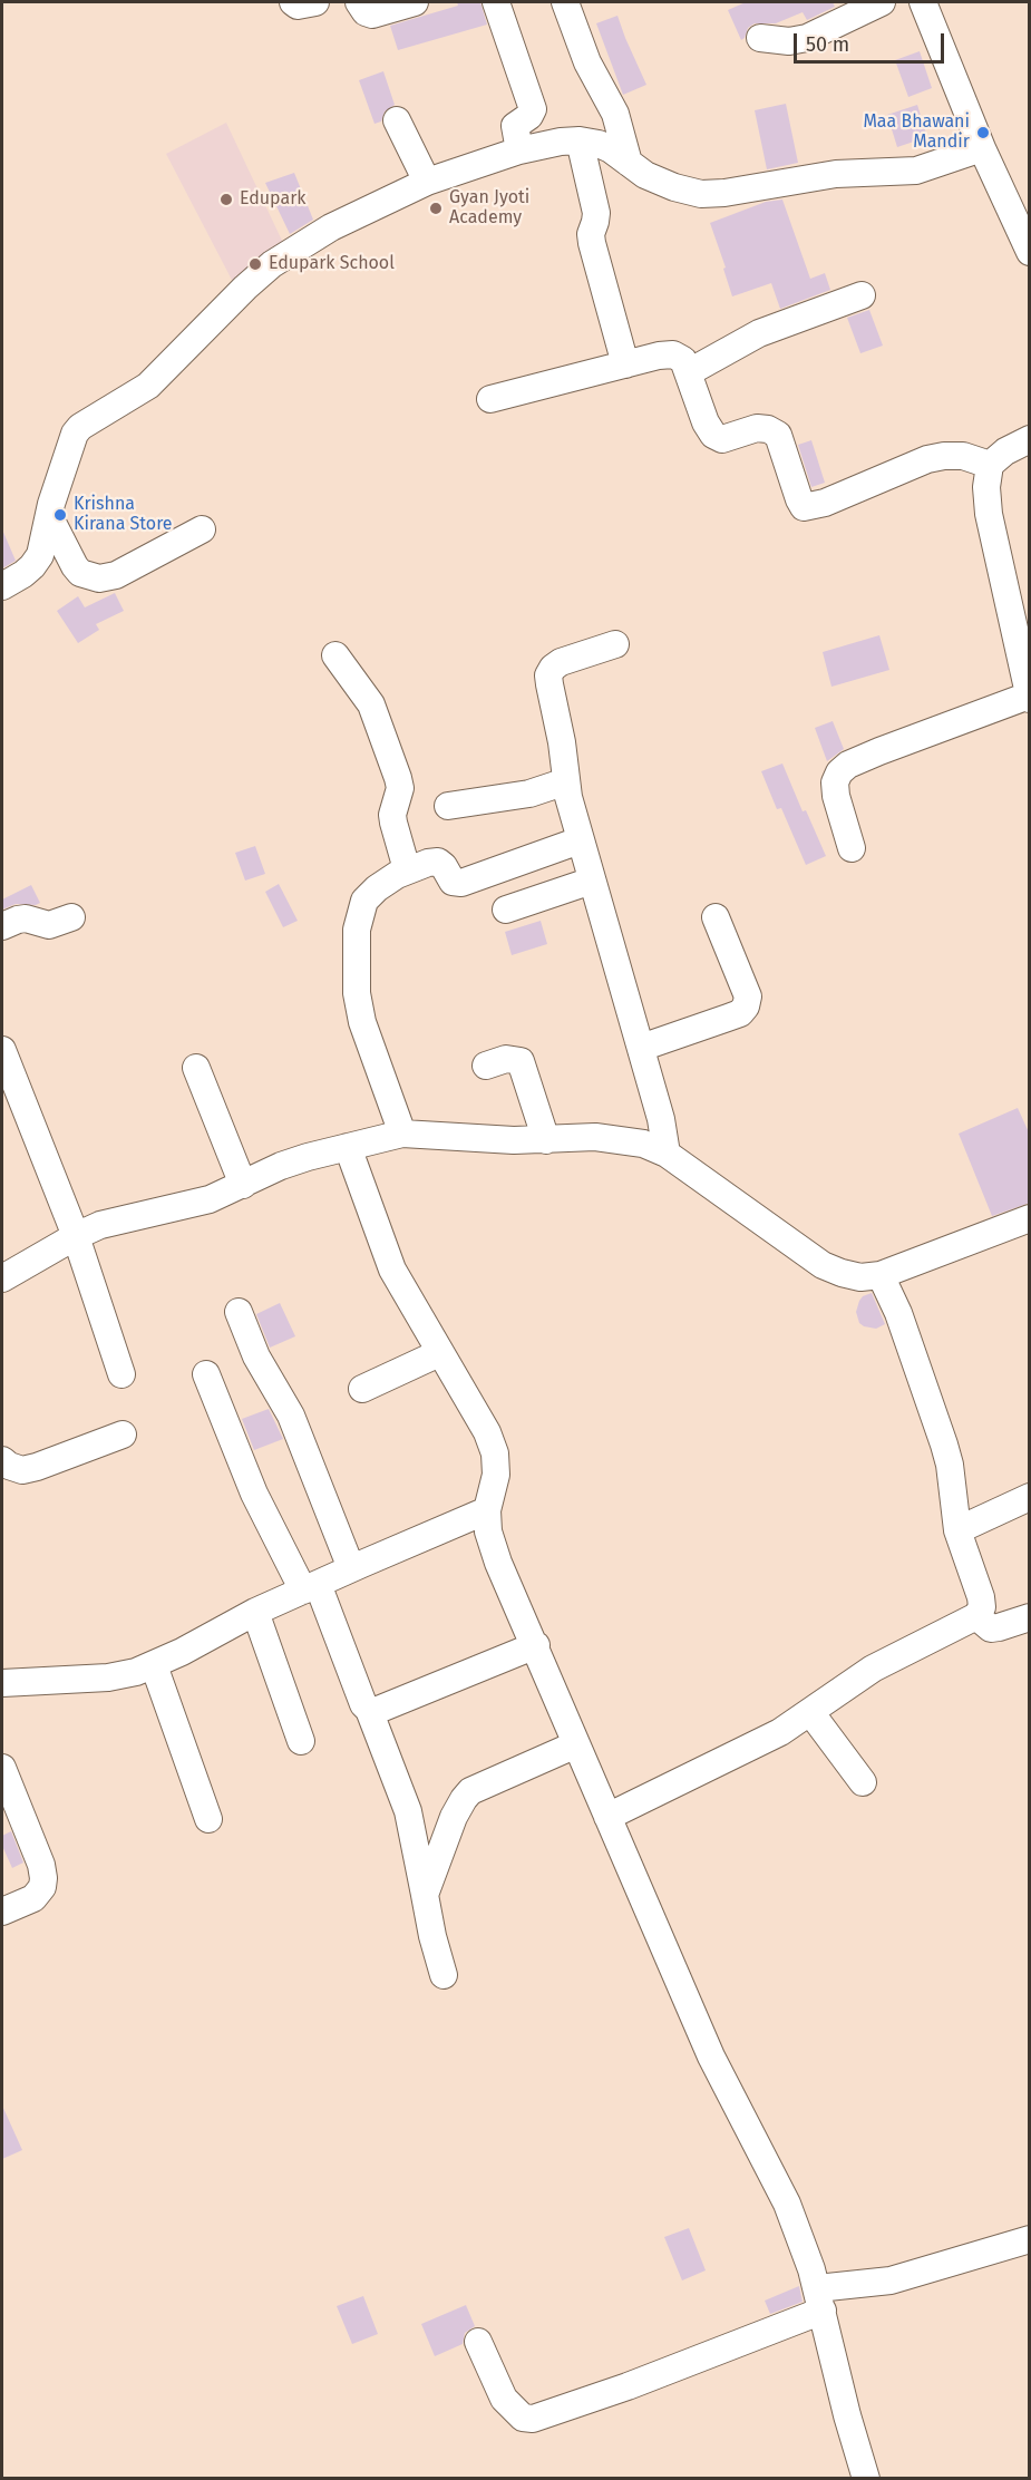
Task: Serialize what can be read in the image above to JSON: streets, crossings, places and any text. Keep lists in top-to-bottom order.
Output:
{
  "places": [
    "Maa Bhawani Mandir",
    "Edupark",
    "Gyan Jyoti Academy",
    "Edupark School",
    "Krishna Kirana Store"
  ],
  "scale_bar": "50 m"
}
